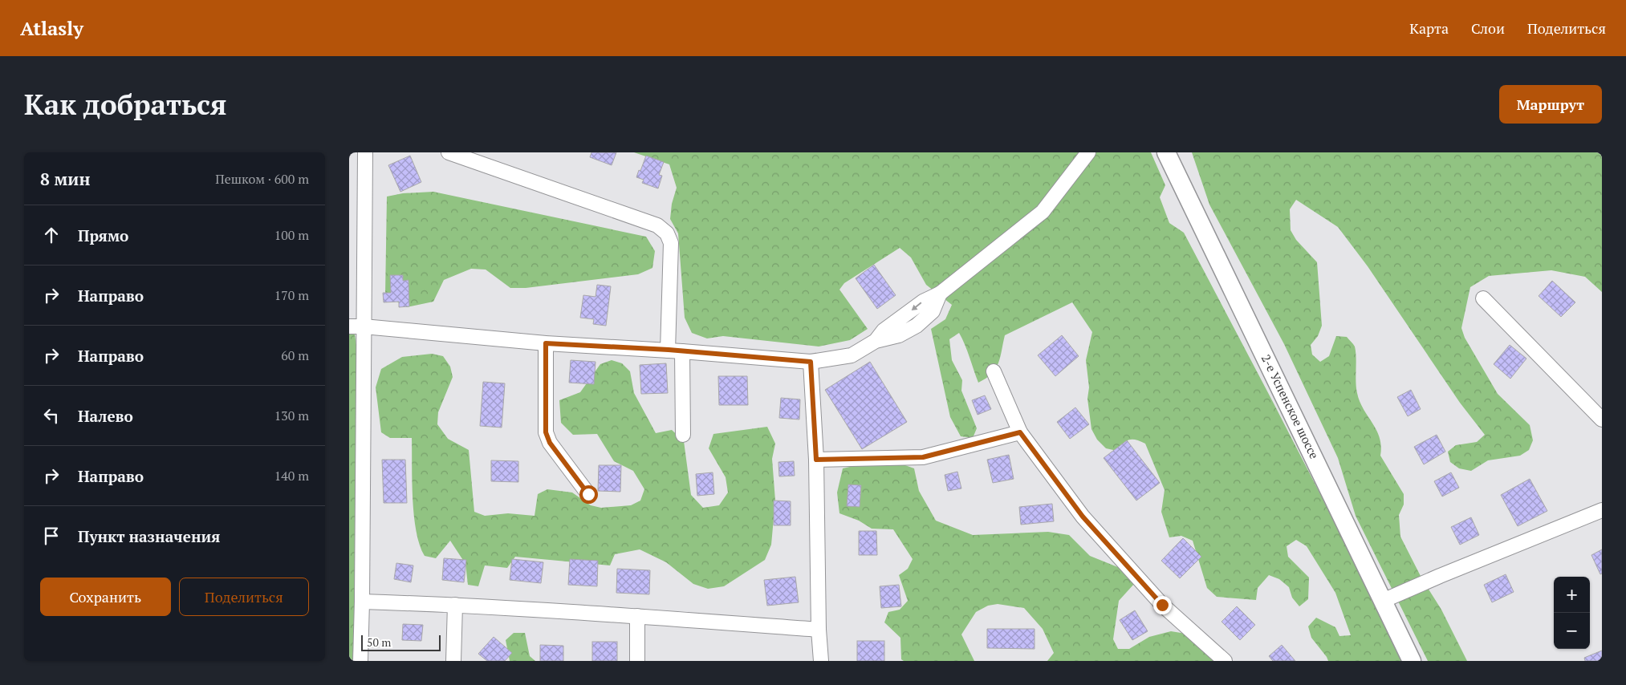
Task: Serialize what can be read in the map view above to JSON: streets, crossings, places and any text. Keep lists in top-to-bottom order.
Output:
{
  "streets": {
    "main road": ["2-е Успенское шоссе"]
  },
  "scale_bar": "50 m",
  "page": {
    "header": "Atlasly",
    "nav": ["Карта", "Слои", "Поделиться"],
    "buttons": [
      "Маршрут",
      ["Сохранить", "Поделиться"]
    ],
    "title": "Как добраться",
    "heading": ["8 мин", "Пешком · 600 m"],
    "list": [
      ["Прямо", "100 m"],
      ["Направо", "170 m"],
      ["Направо", "60 m"],
      ["Налево", "130 m"],
      ["Направо", "140 m"],
      "Пункт назначения"
    ],
    "map_buttons": ["+", "−"],
    "scale": "50 m"
  }
}
